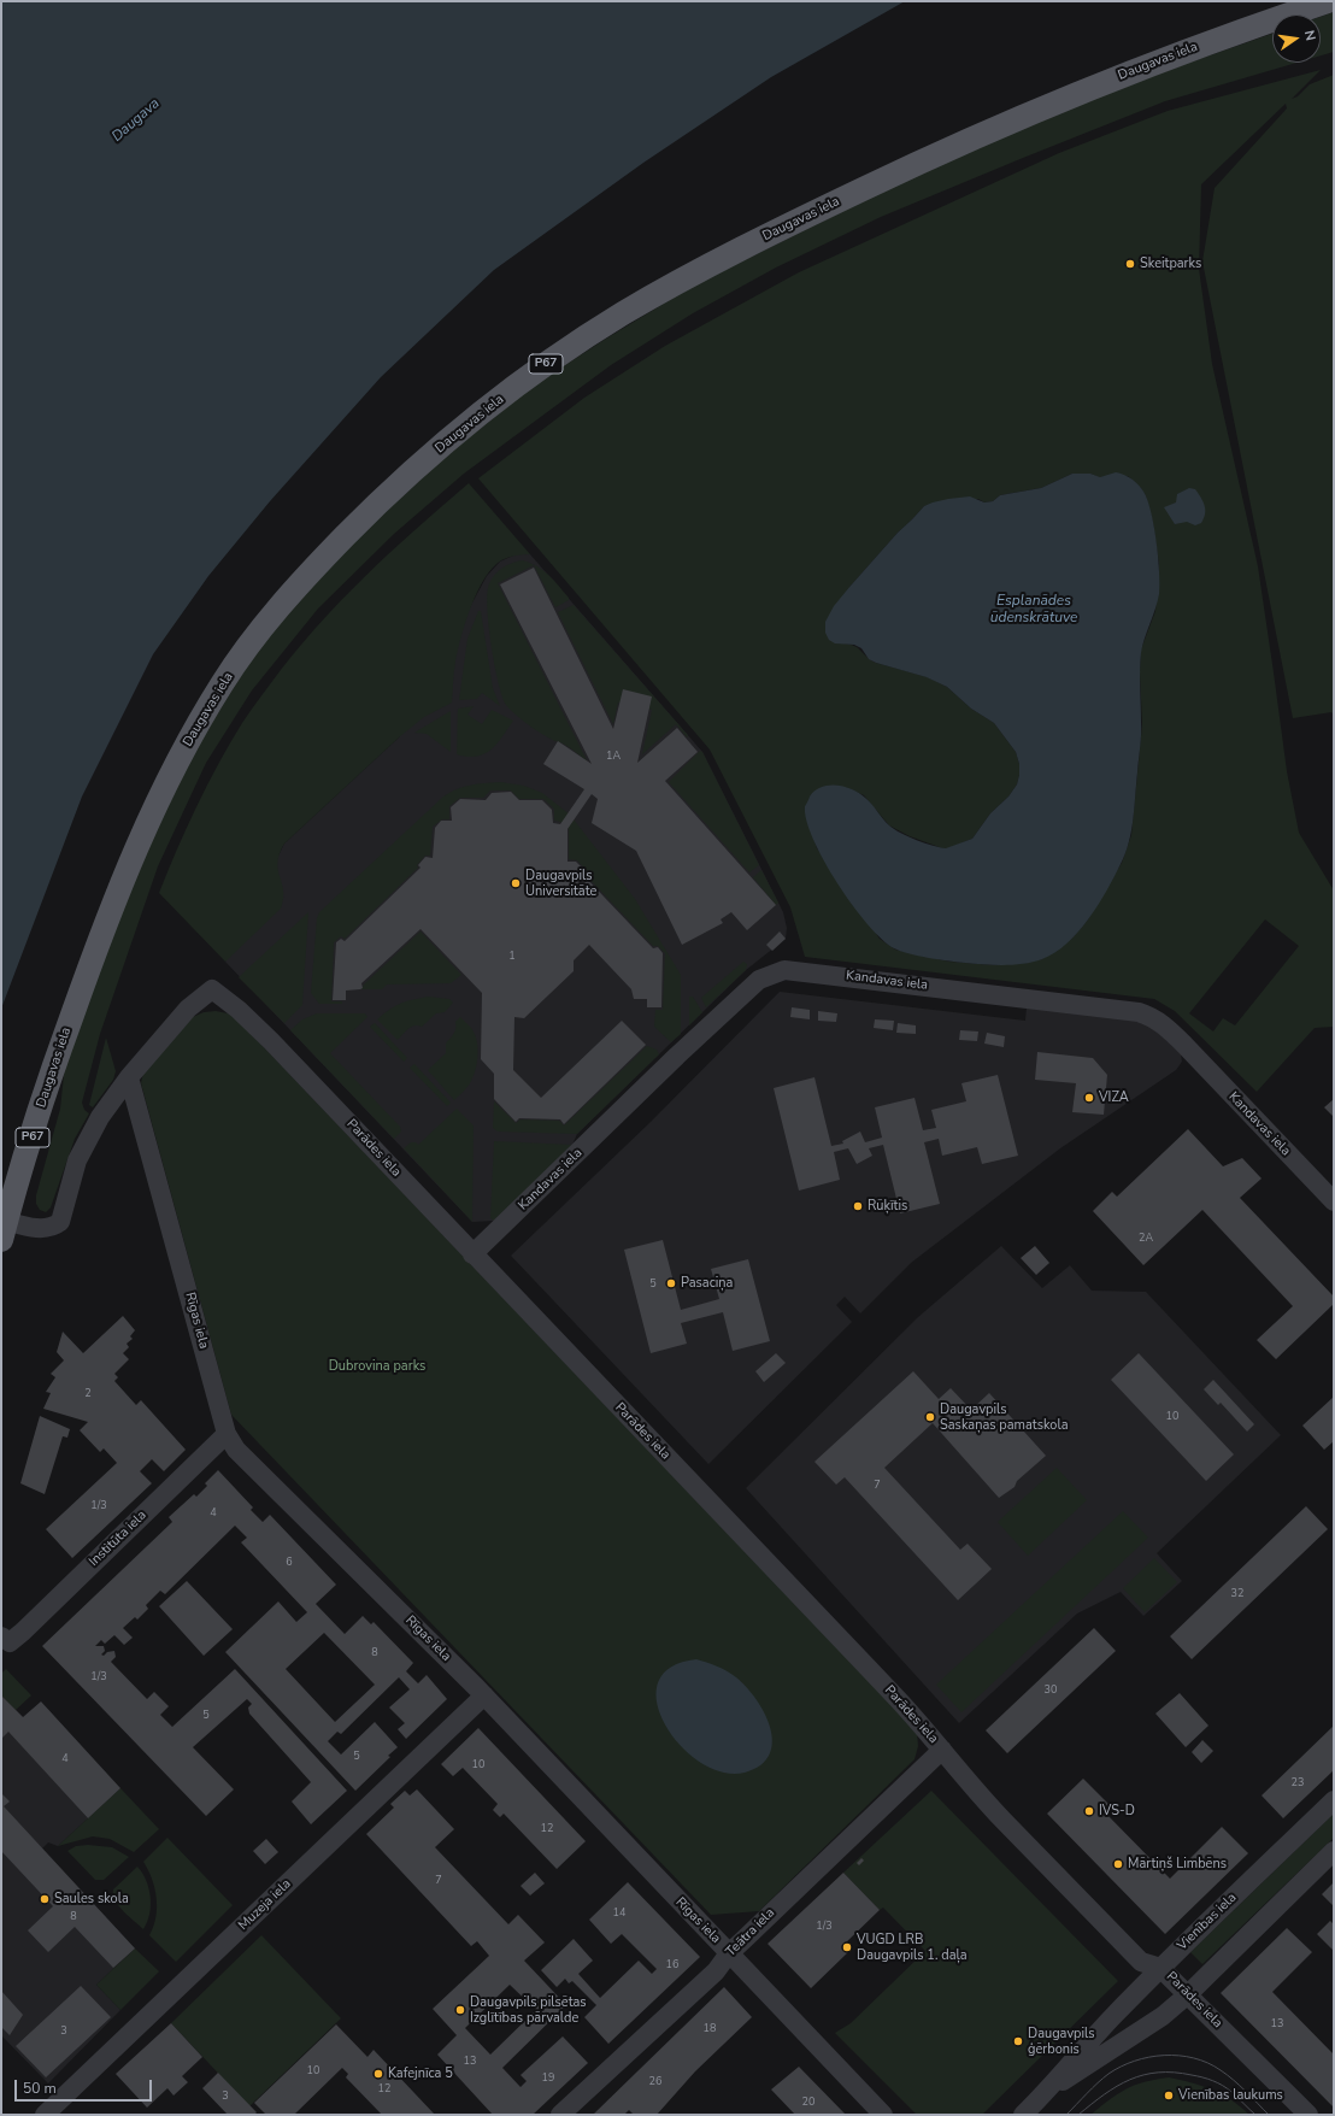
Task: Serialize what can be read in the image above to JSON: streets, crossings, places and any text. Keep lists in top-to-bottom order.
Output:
{
  "streets": {
    "main road": ["Daugavas iela", "P67"],
    "street": [
      "Kandavas iela",
      "Parādes iela",
      "Rīgas iela",
      "Institūta iela",
      "Muzeja iela",
      "Vienības iela",
      "Teātra iela"
    ]
  },
  "crossings": [
    ["Daugavas iela", "Parādes iela"],
    ["Kandavas iela", "Parādes iela"],
    ["Parādes iela", "Rīgas iela"],
    ["Parādes iela", "Vienības iela"],
    ["Parādes iela", "Teātra iela"],
    ["Rīgas iela", "Institūta iela"],
    ["Rīgas iela", "Muzeja iela"],
    ["Rīgas iela", "Teātra iela"]
  ],
  "water": ["Daugava", "Esplanādes ūdenskrātuve"],
  "parks": ["Dubrovina parks"],
  "places": [
    "Skeitparks",
    "Daugavpils Universitāte",
    "VIZA",
    "Rūķītis",
    "Pasaciņa",
    "Daugavpils Saskaņas pamatskola",
    "IVS-D",
    "Mārtiņš Limbēns",
    "Saules skola",
    "VUGD LRB Daugavpils 1. daļa",
    "Daugavpils pilsētas Izglītības pārvalde",
    "Daugavpils ģērbonis",
    "Kafejnīca 5",
    "Vienības laukums"
  ],
  "house_numbers": [
    "1A",
    "1",
    "2A",
    "5",
    "2",
    "10",
    "7",
    "1/3",
    "4",
    "6",
    "32",
    "8",
    "1/3",
    "30",
    "5",
    "5",
    "4",
    "10",
    "23",
    "12",
    "7",
    "14",
    "8",
    "1/3",
    "16",
    "13",
    "18",
    "3",
    "13",
    "10",
    "19",
    "26",
    "12",
    "3",
    "20"
  ],
  "scale_bar": "50 m",
  "north": "right"
}
